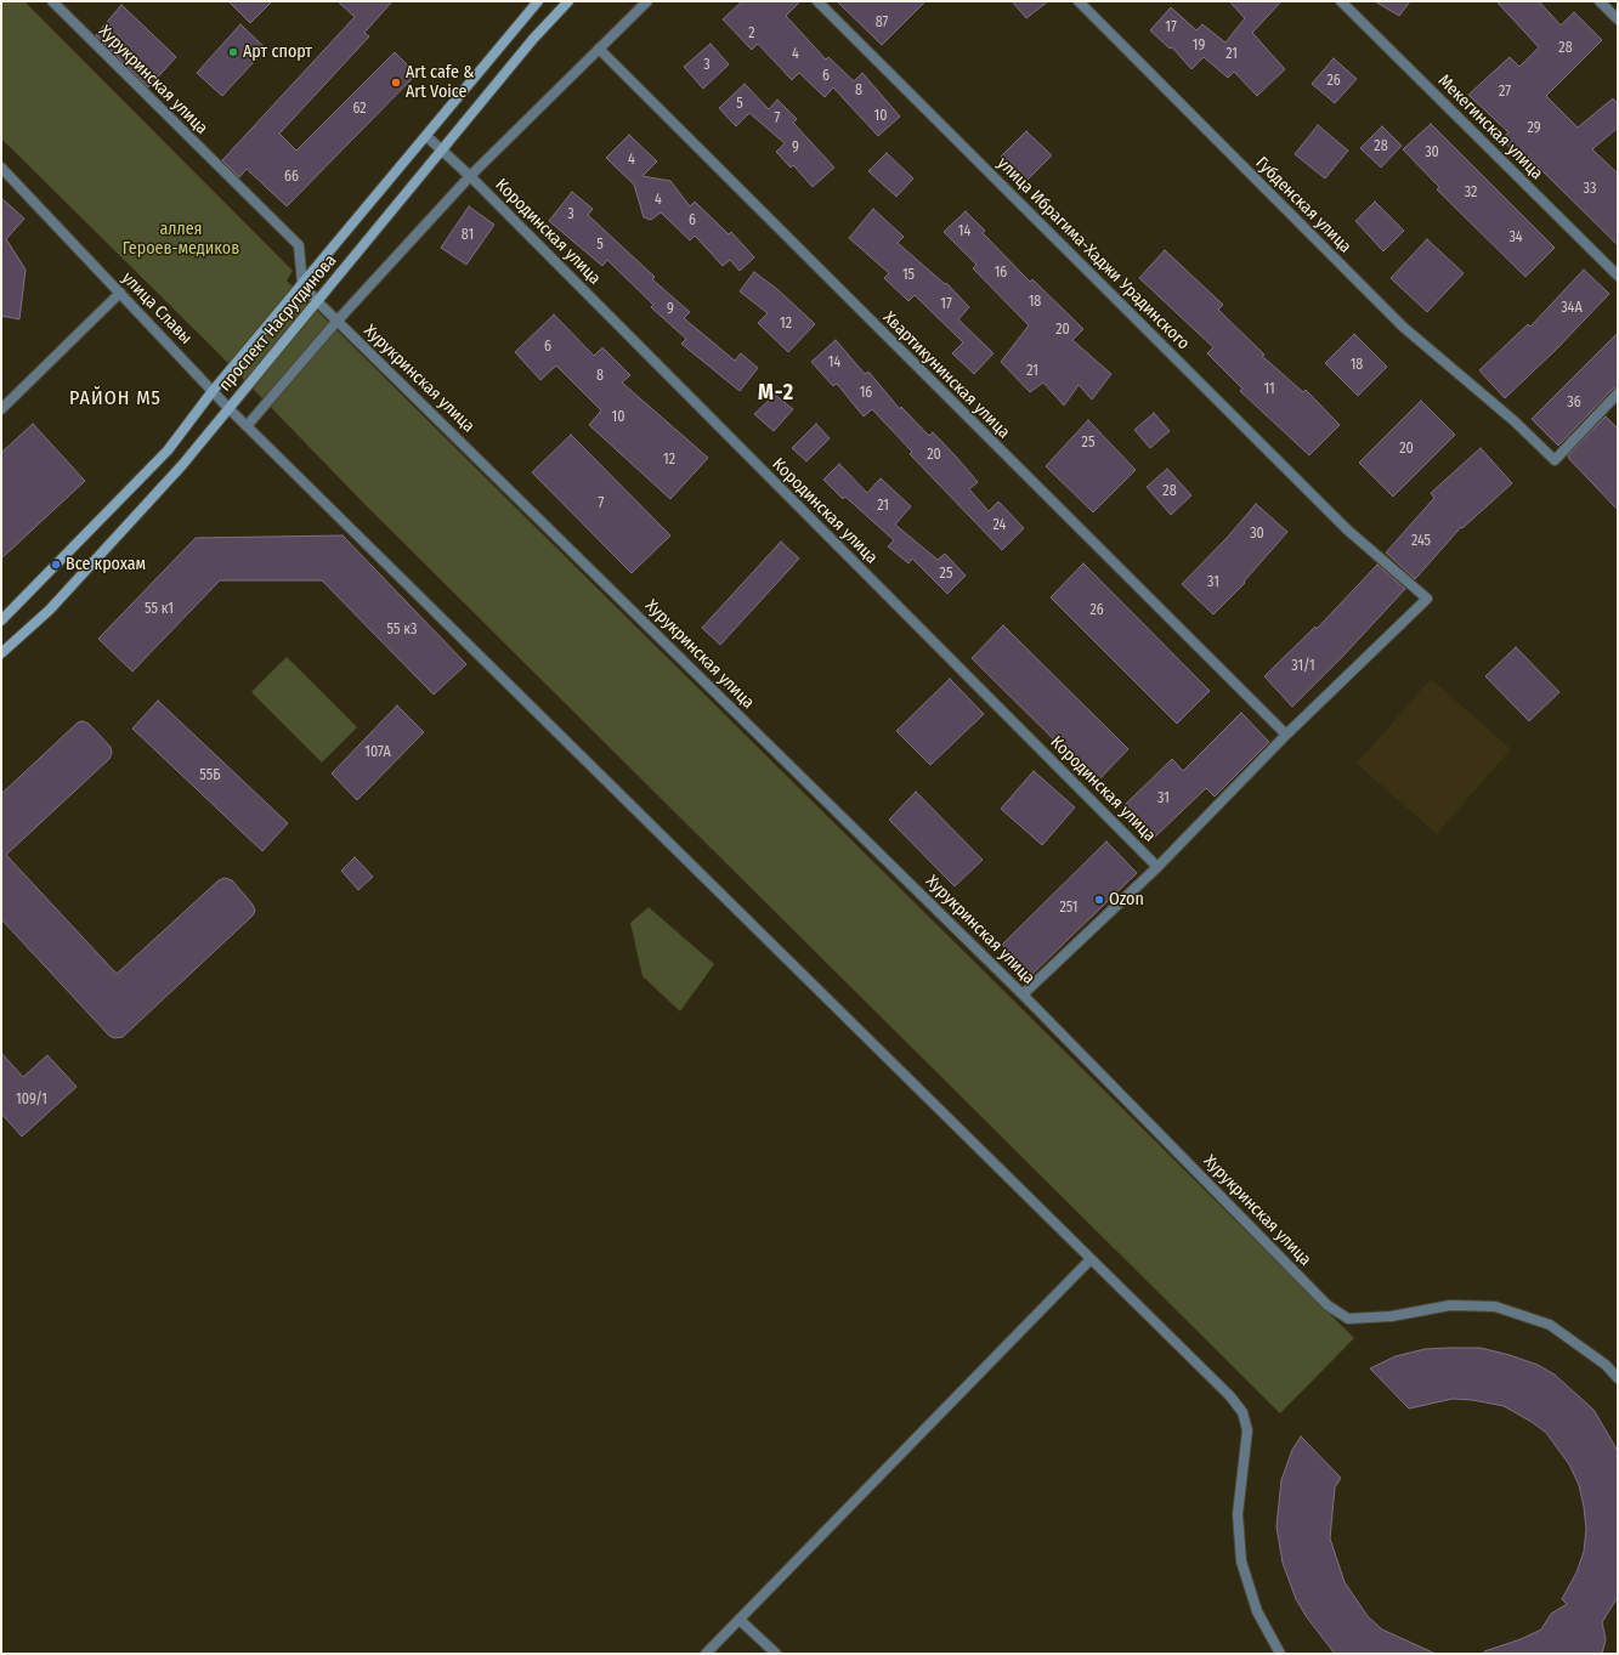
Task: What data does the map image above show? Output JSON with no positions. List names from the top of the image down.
{
  "streets": {
    "main road": ["проспект Насрутдинова"],
    "street": [
      "Хурукринская улица",
      "Мекегинская улица",
      "Губденская улица",
      "Кородинская улица",
      "улица Ибрагима-Хаджи Урадинского",
      "улица Славы",
      "Хвартикунинская улица"
    ]
  },
  "crossings": [
    ["Хурукринская улица", "проспект Насрутдинова"],
    ["Кородинская улица", "проспект Насрутдинова"],
    ["улица Ибрагима-Хаджи Урадинского", "Хвартикунинская улица"],
    ["улица Славы", "проспект Насрутдинова"]
  ],
  "districts": ["М-2", "РАЙОН М5"],
  "parks": ["аллея Героев-медиков"],
  "places": [
    "Арт спорт",
    "Art cafe & Art Voice",
    "Все крохам",
    "Ozon"
  ],
  "house_numbers": [
    "87",
    "17",
    "2",
    "19",
    "28",
    "4",
    "21",
    "3",
    "6",
    "26",
    "8",
    "27",
    "5",
    "62",
    "10",
    "7",
    "29",
    "28",
    "9",
    "30",
    "4",
    "66",
    "33",
    "32",
    "4",
    "3",
    "6",
    "14",
    "81",
    "34",
    "5",
    "16",
    "15",
    "18",
    "17",
    "34А",
    "9",
    "12",
    "20",
    "6",
    "14",
    "18",
    "21",
    "8",
    "11",
    "16",
    "36",
    "10",
    "25",
    "20",
    "20",
    "12",
    "28",
    "7",
    "21",
    "24",
    "30",
    "245",
    "25",
    "31",
    "55 к1",
    "26",
    "55 к3",
    "31/1",
    "107А",
    "55Б",
    "31",
    "251",
    "109/1"
  ]
}
